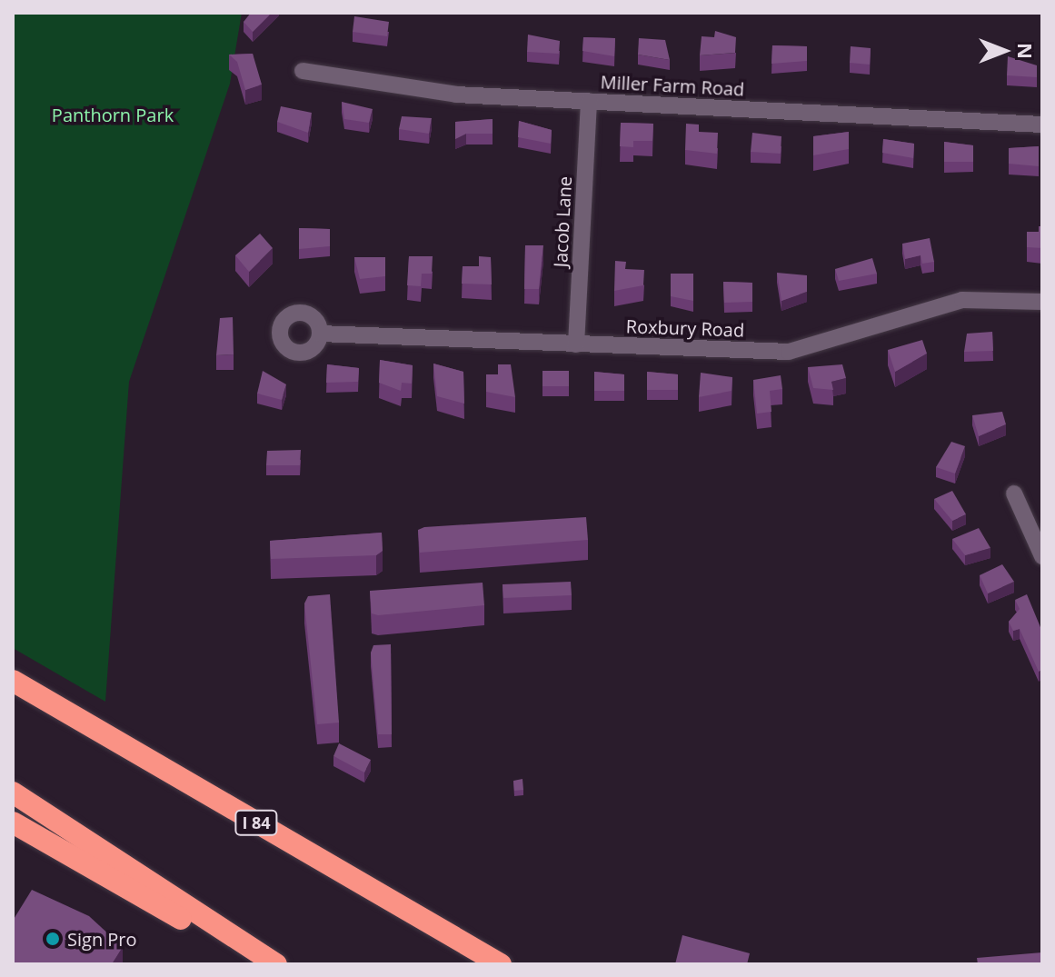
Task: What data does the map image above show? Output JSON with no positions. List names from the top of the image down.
{
  "streets": {
    "highway": ["I 84"],
    "street": ["Miller Farm Road", "Jacob Lane", "Roxbury Road"]
  },
  "crossings": [
    ["Miller Farm Road", "Jacob Lane"],
    ["Jacob Lane", "Roxbury Road"]
  ],
  "parks": ["Panthorn Park"],
  "places": ["Sign Pro"],
  "north": "right"
}
